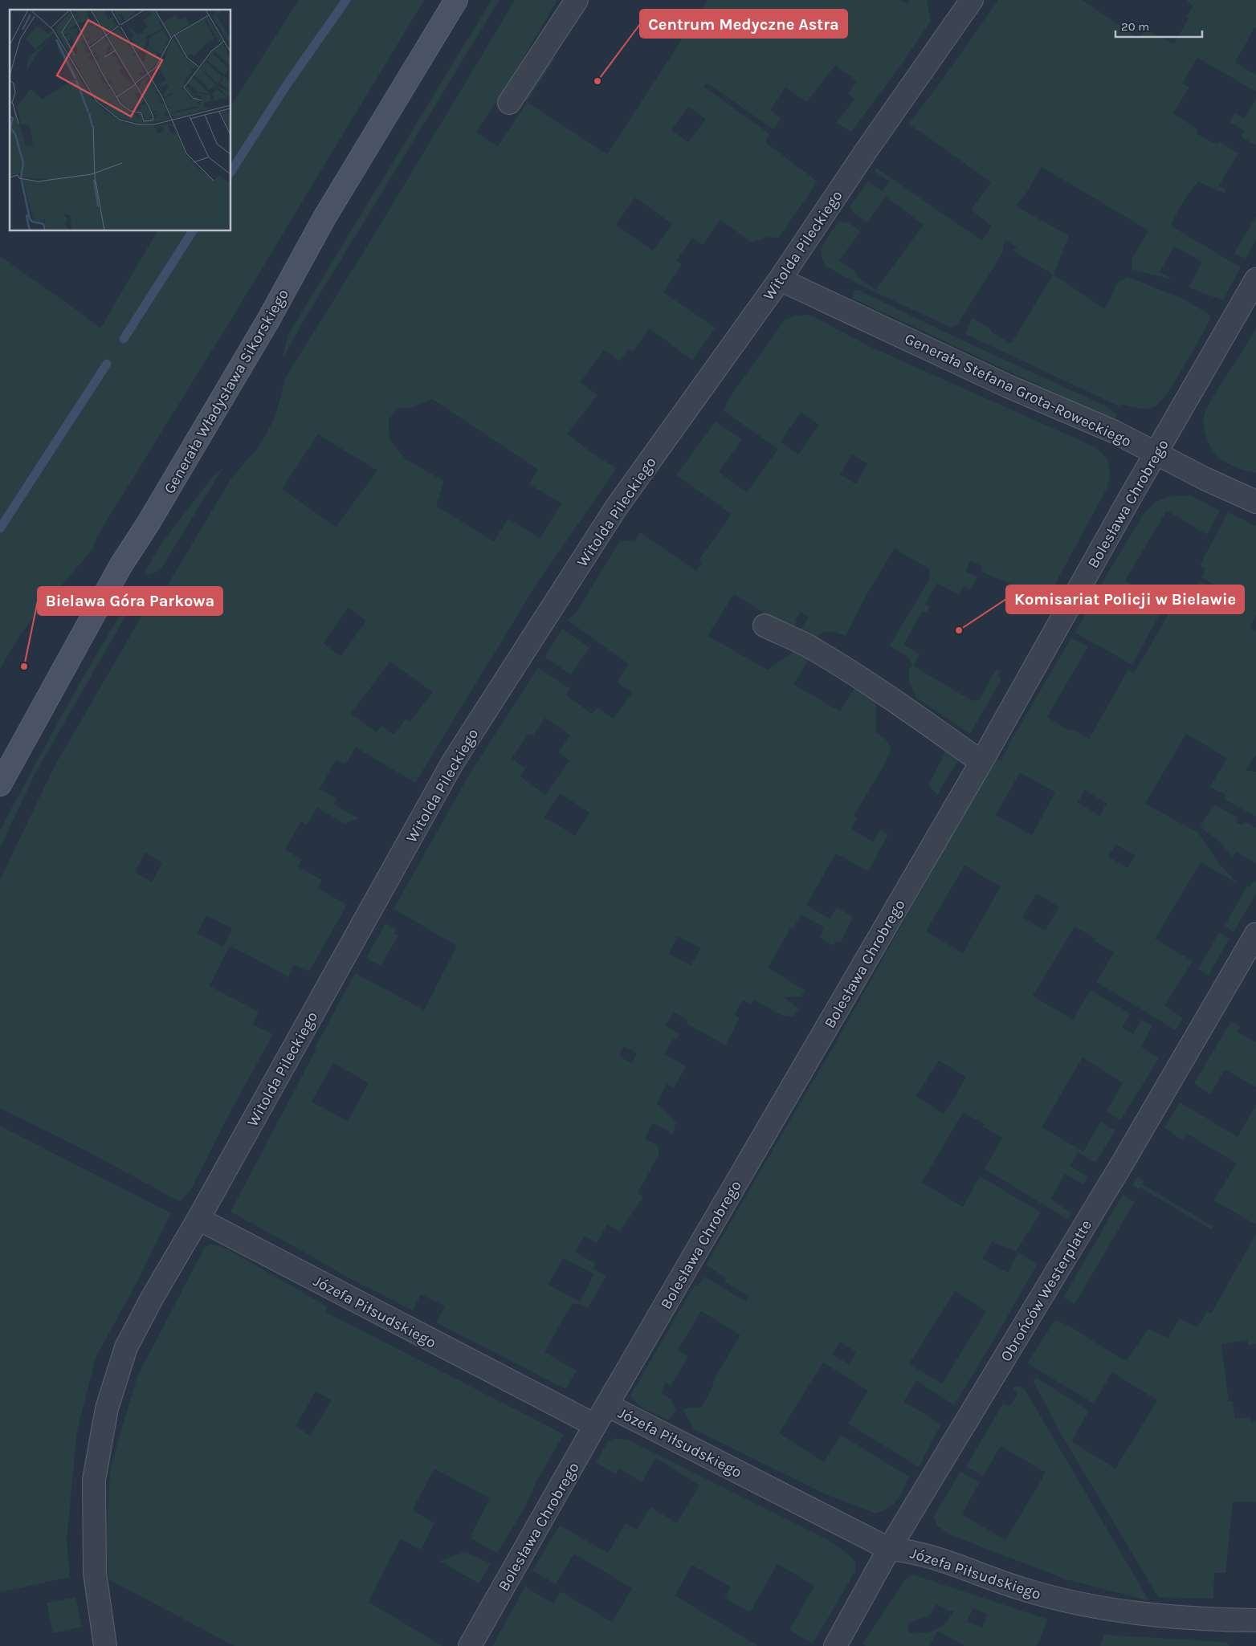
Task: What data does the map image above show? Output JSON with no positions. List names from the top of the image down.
{
  "streets": {
    "main road": ["Generała Władysława Sikorskiego"],
    "street": [
      "Witolda Pileckiego",
      "Generała Stefana Grota-Roweckiego",
      "Bolesława Chrobrego",
      "Obrońców Westerplatte",
      "Józefa Piłsudskiego"
    ]
  },
  "crossings": [
    ["Witolda Pileckiego", "Generała Stefana Grota-Roweckiego"],
    ["Witolda Pileckiego", "Józefa Piłsudskiego"],
    ["Generała Stefana Grota-Roweckiego", "Bolesława Chrobrego"],
    ["Bolesława Chrobrego", "Józefa Piłsudskiego"],
    ["Obrońców Westerplatte", "Józefa Piłsudskiego"]
  ],
  "places": ["Centrum Medyczne Astra", "Komisariat Policji w Bielawie", "Bielawa Góra Parkowa"],
  "scale_bar": "20 m"
}
